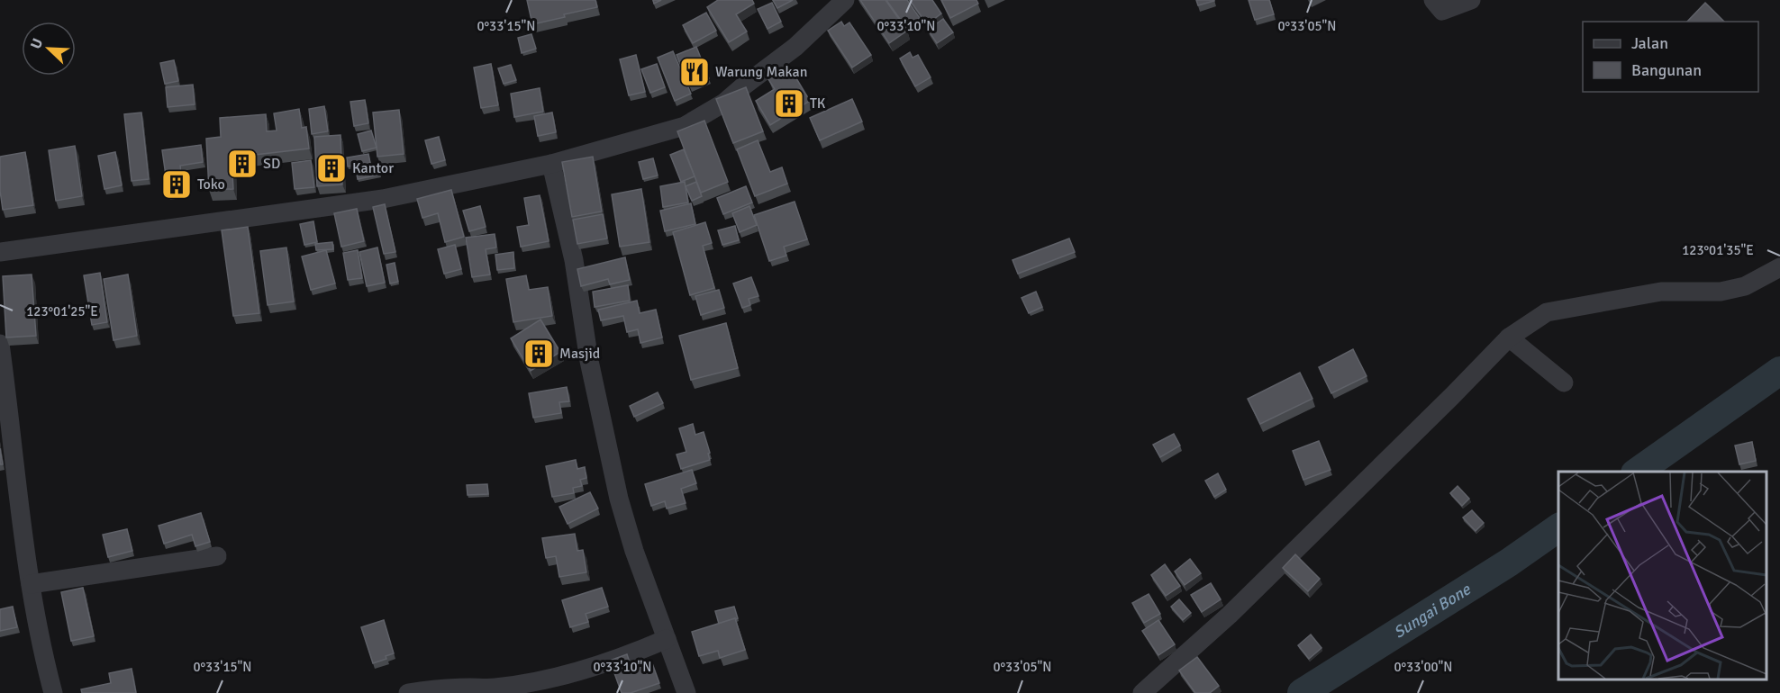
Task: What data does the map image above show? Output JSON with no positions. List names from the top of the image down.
{
  "water": ["Sungai Bone"],
  "places": {
    "restaurant": ["Warung Makan"],
    "building": [
      "TK",
      "SD",
      "Kantor",
      "Toko",
      "Masjid"
    ]
  },
  "legend": ["Jalan", "Bangunan"],
  "north": "top left",
  "coordinates": [
    "0°33'15\"N",
    "0°33'10\"N",
    "0°33'05\"N",
    "123°01'35\"E",
    "123°01'25\"E",
    "0°33'00\"N"
  ]
}
